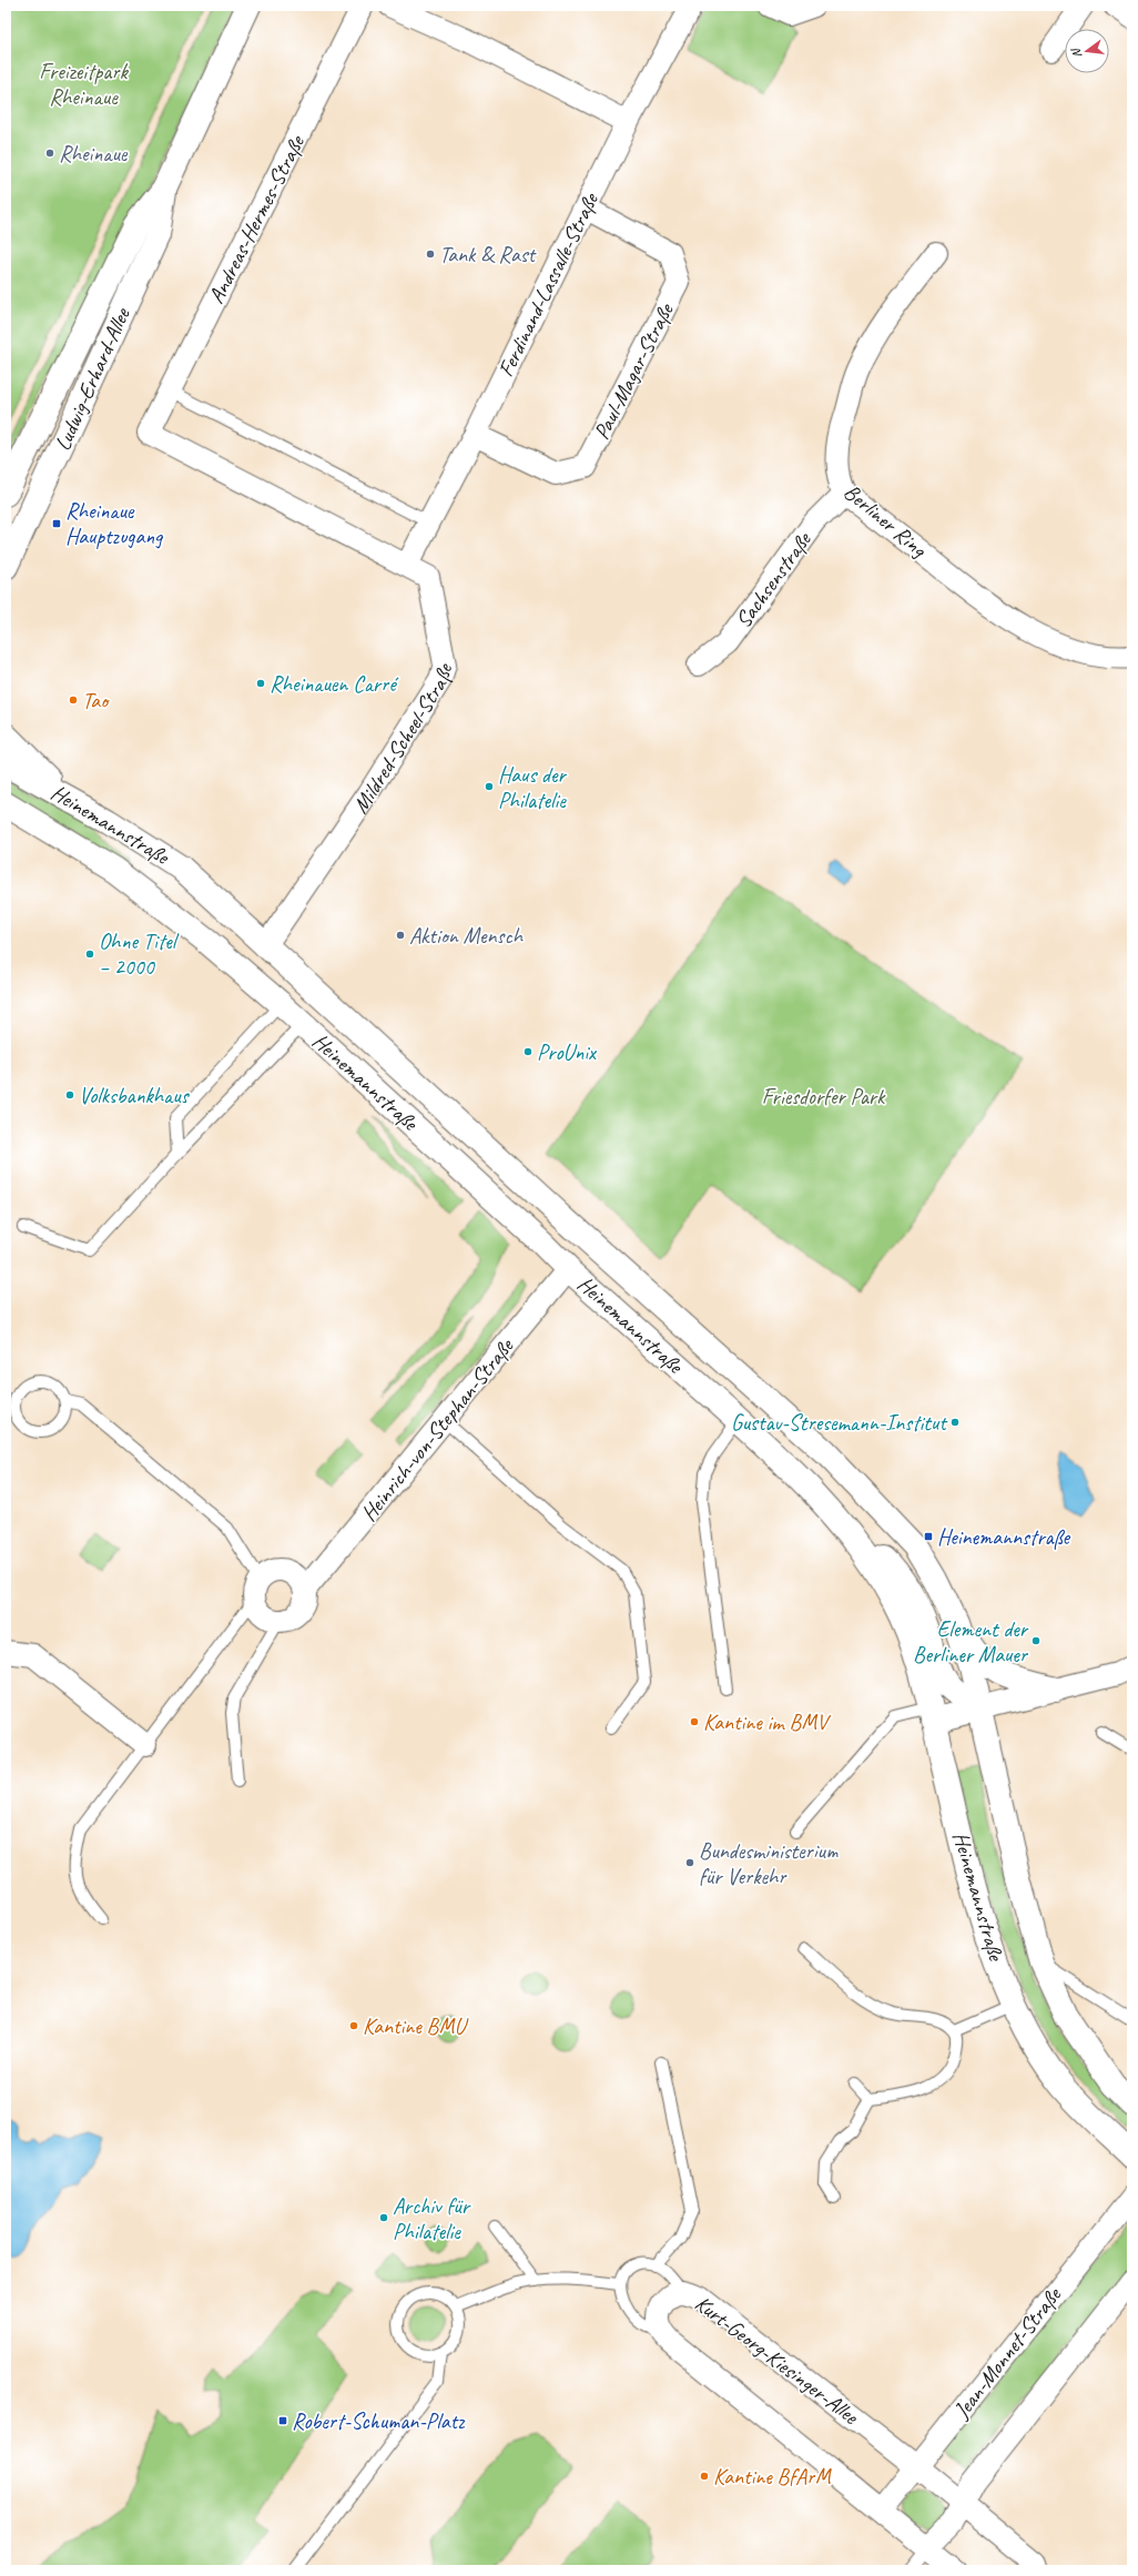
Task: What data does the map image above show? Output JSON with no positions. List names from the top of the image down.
{
  "streets": {
    "main road": ["Ludwig-Erhard-Allee", "Heinemannstraße"],
    "street": [
      "Andreas-Hermes-Straße",
      "Ferdinand-Lassalle-Straße",
      "Paul-Magar-Straße",
      "Berliner Ring",
      "Sachsenstraße",
      "Mildred-Scheel-Straße",
      "Heinrich-von-Stephan-Straße",
      "Jean-Monnet-Straße",
      "Kurt-Georg-Kiesinger-Allee"
    ]
  },
  "crossings": [
    ["Andreas-Hermes-Straße", "Mildred-Scheel-Straße"],
    ["Ferdinand-Lassalle-Straße", "Paul-Magar-Straße"],
    ["Ferdinand-Lassalle-Straße", "Mildred-Scheel-Straße"],
    ["Berliner Ring", "Sachsenstraße"],
    ["Mildred-Scheel-Straße", "Heinemannstraße"],
    ["Heinemannstraße", "Heinrich-von-Stephan-Straße"],
    ["Jean-Monnet-Straße", "Kurt-Georg-Kiesinger-Allee"]
  ],
  "parks": ["Freizeitpark Rheinaue", "Friesdorfer Park"],
  "places": {
    "other": [
      "Rheinaue",
      "Tank & Rast",
      "Rheinauen Carré",
      "Tao",
      "Haus der Philatelie",
      "Aktion Mensch",
      "Ohne Titel – 2000",
      "ProUnix",
      "Volksbankhaus",
      "Gustav-Stresemann-Institut",
      "Element der Berliner Mauer",
      "Kantine im BMV",
      "Bundesministerium für Verkehr",
      "Kantine BMU",
      "Archiv für Philatelie",
      "Kantine BfArM"
    ],
    "transit": ["Rheinaue Hauptzugang", "Heinemannstraße", "Robert-Schuman-Platz"]
  },
  "north": "left"
}
